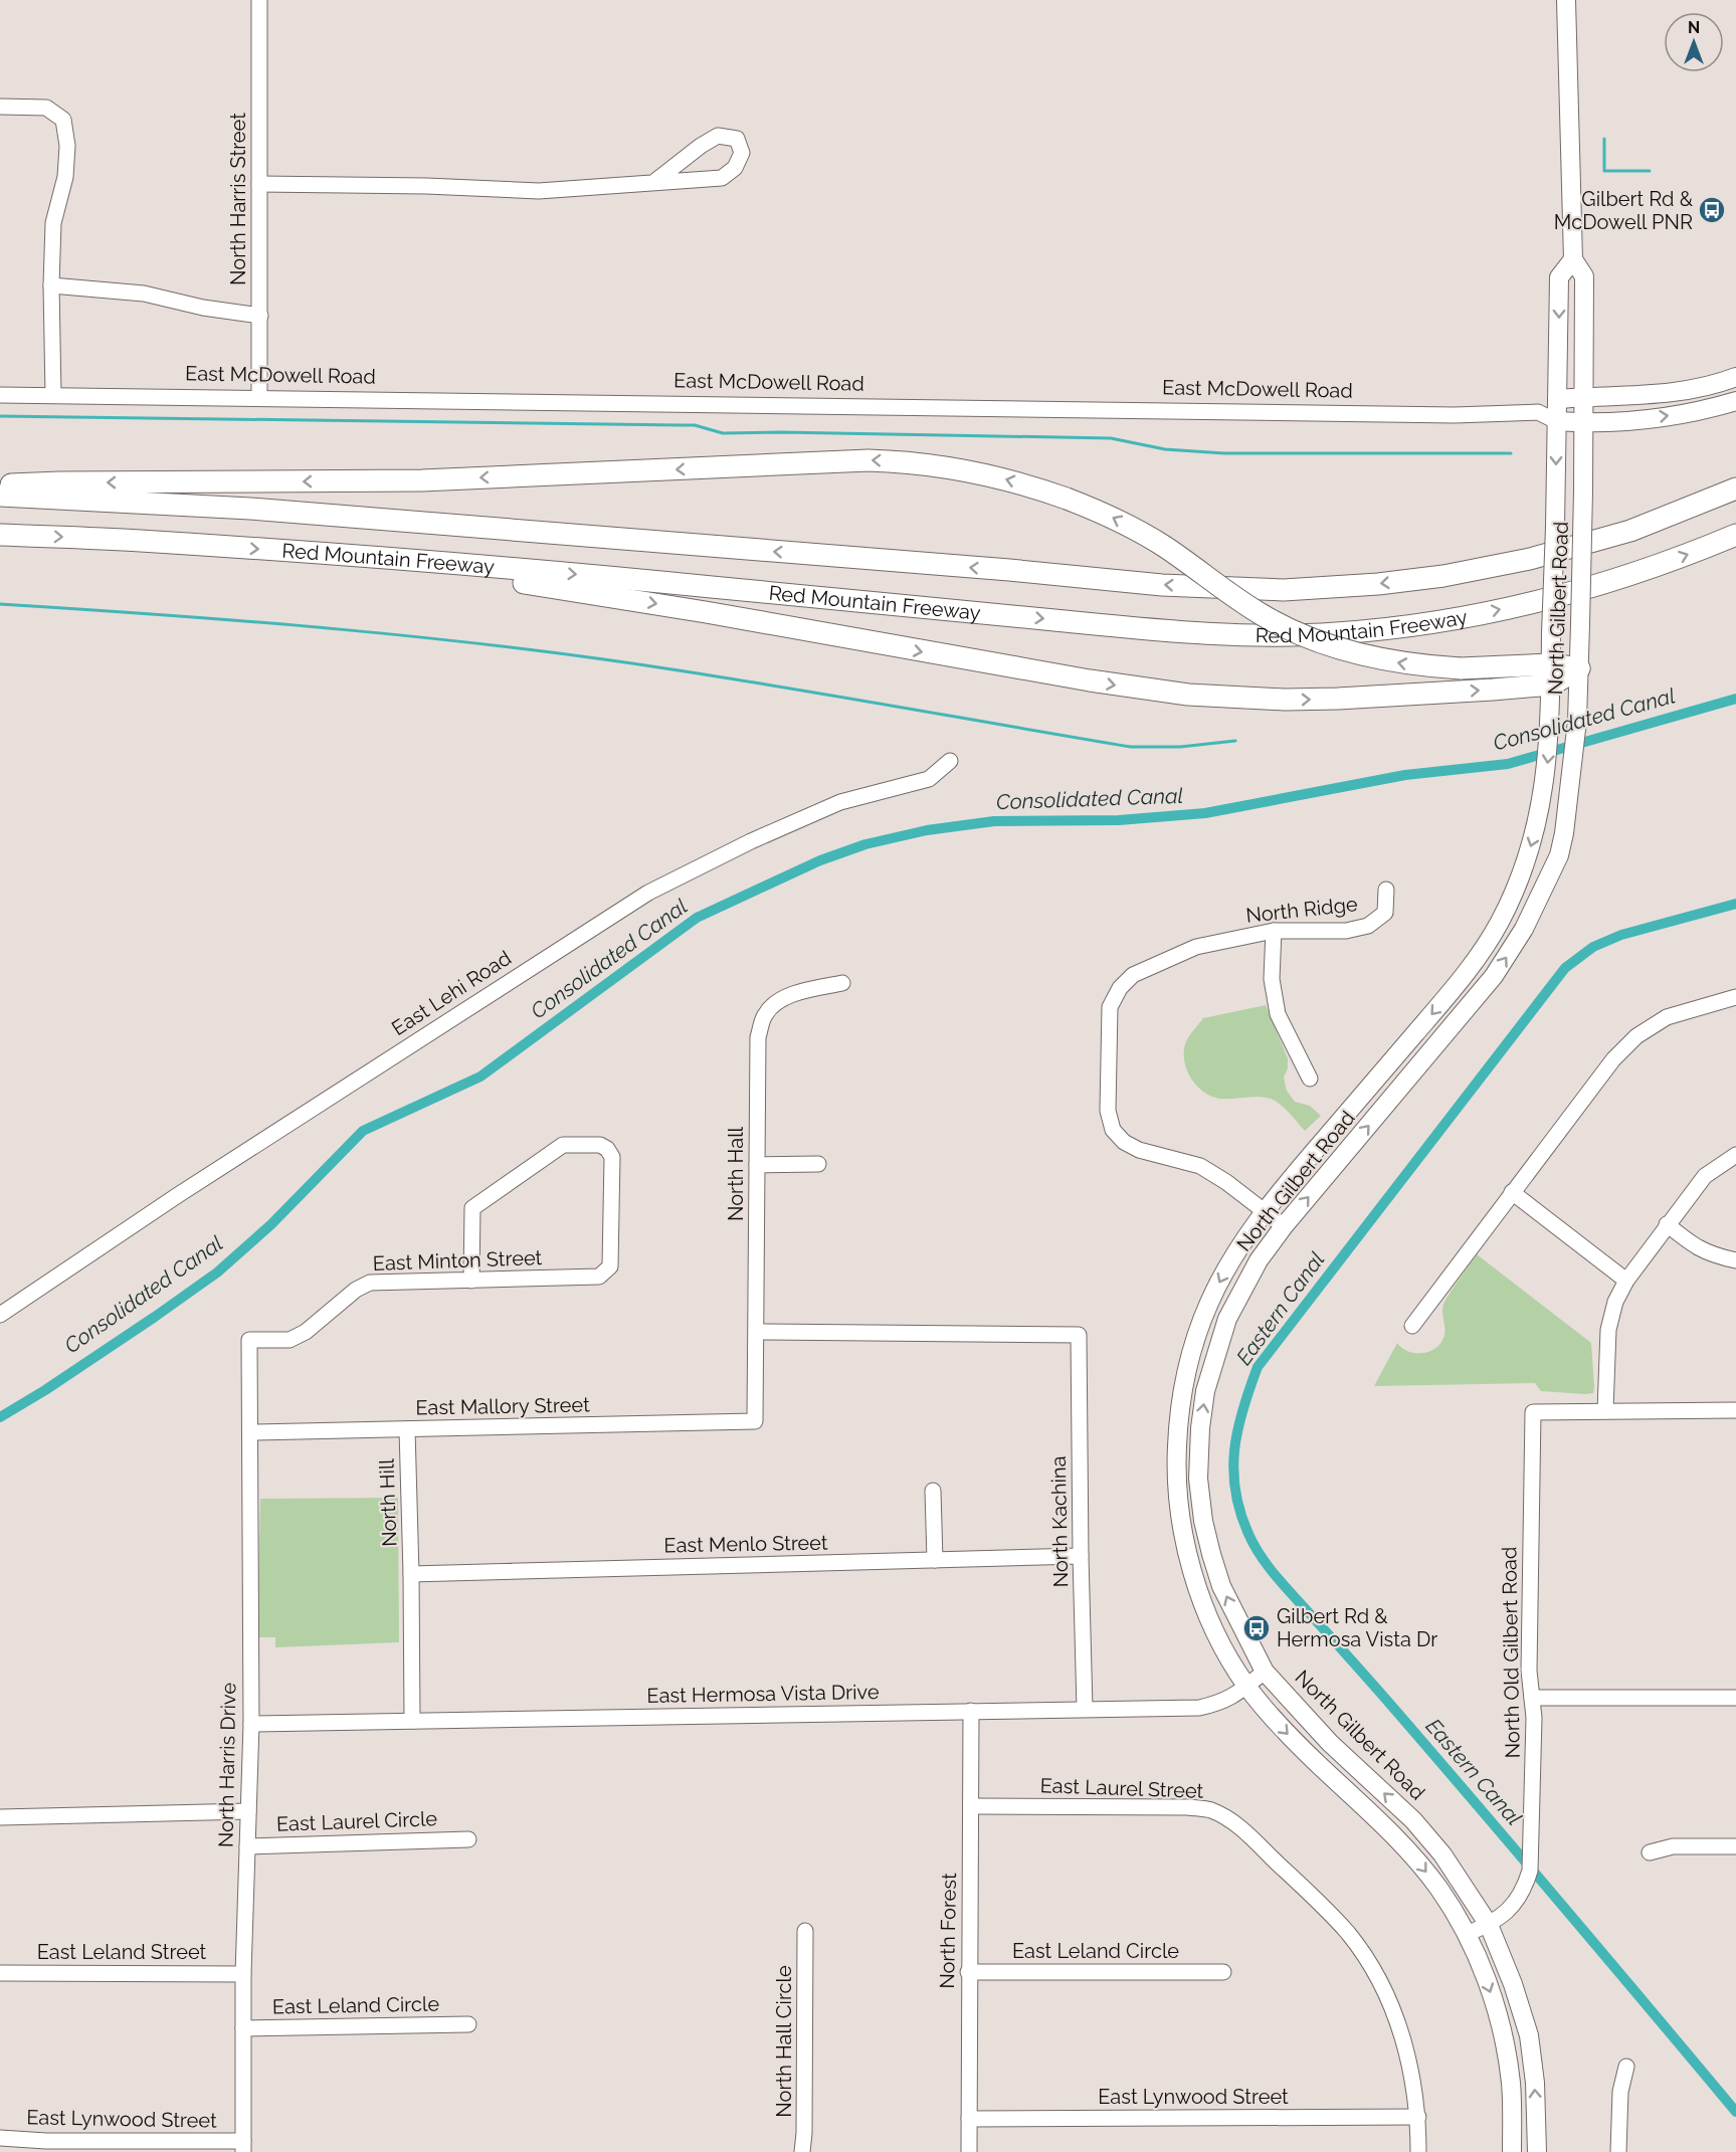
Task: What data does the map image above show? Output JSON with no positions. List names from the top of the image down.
{
  "streets": {
    "highway": ["Red Mountain Freeway"],
    "main road": ["East McDowell Road", "North Gilbert Road"],
    "street": [
      "North Harris Street",
      "North Ridge",
      "East Lehi Road",
      "North Hall",
      "East Minton Street",
      "East Mallory Street",
      "North Hill",
      "North Kachina",
      "East Menlo Street",
      "North Old Gilbert Road",
      "East Hermosa Vista Drive",
      "North Harris Drive",
      "East Laurel Street",
      "East Laurel Circle",
      "North Forest",
      "East Leland Circle",
      "East Leland Street",
      "North Hall Circle",
      "East Lynwood Street"
    ]
  },
  "crossings": [
    ["North Harris Street", "East McDowell Road"],
    ["East McDowell Road", "North Gilbert Road"],
    ["North Gilbert Road", "North Ridge"],
    ["North Gilbert Road", "North Old Gilbert Road"],
    ["North Gilbert Road", "East Hermosa Vista Drive"],
    ["North Hall", "East Mallory Street"],
    ["North Hall", "North Kachina"],
    ["East Minton Street", "North Harris Drive"],
    ["East Mallory Street", "North Hill"],
    ["East Mallory Street", "North Harris Drive"],
    ["North Hill", "East Menlo Street"],
    ["North Hill", "East Hermosa Vista Drive"],
    ["North Kachina", "East Menlo Street"],
    ["North Kachina", "East Hermosa Vista Drive"],
    ["East Hermosa Vista Drive", "North Harris Drive"],
    ["East Hermosa Vista Drive", "North Forest"],
    ["North Harris Drive", "East Laurel Circle"],
    ["North Harris Drive", "East Leland Circle"],
    ["North Harris Drive", "East Leland Street"],
    ["North Harris Drive", "East Lynwood Street"],
    ["East Laurel Street", "North Forest"],
    ["East Laurel Street", "East Lynwood Street"],
    ["North Forest", "East Leland Circle"],
    ["North Forest", "East Lynwood Street"]
  ],
  "water": ["Consolidated Canal", "Eastern Canal"],
  "places": {
    "bus stop": ["Gilbert Rd & McDowell PNR", "Gilbert Rd & Hermosa Vista Dr"]
  },
  "north": "top"
}
